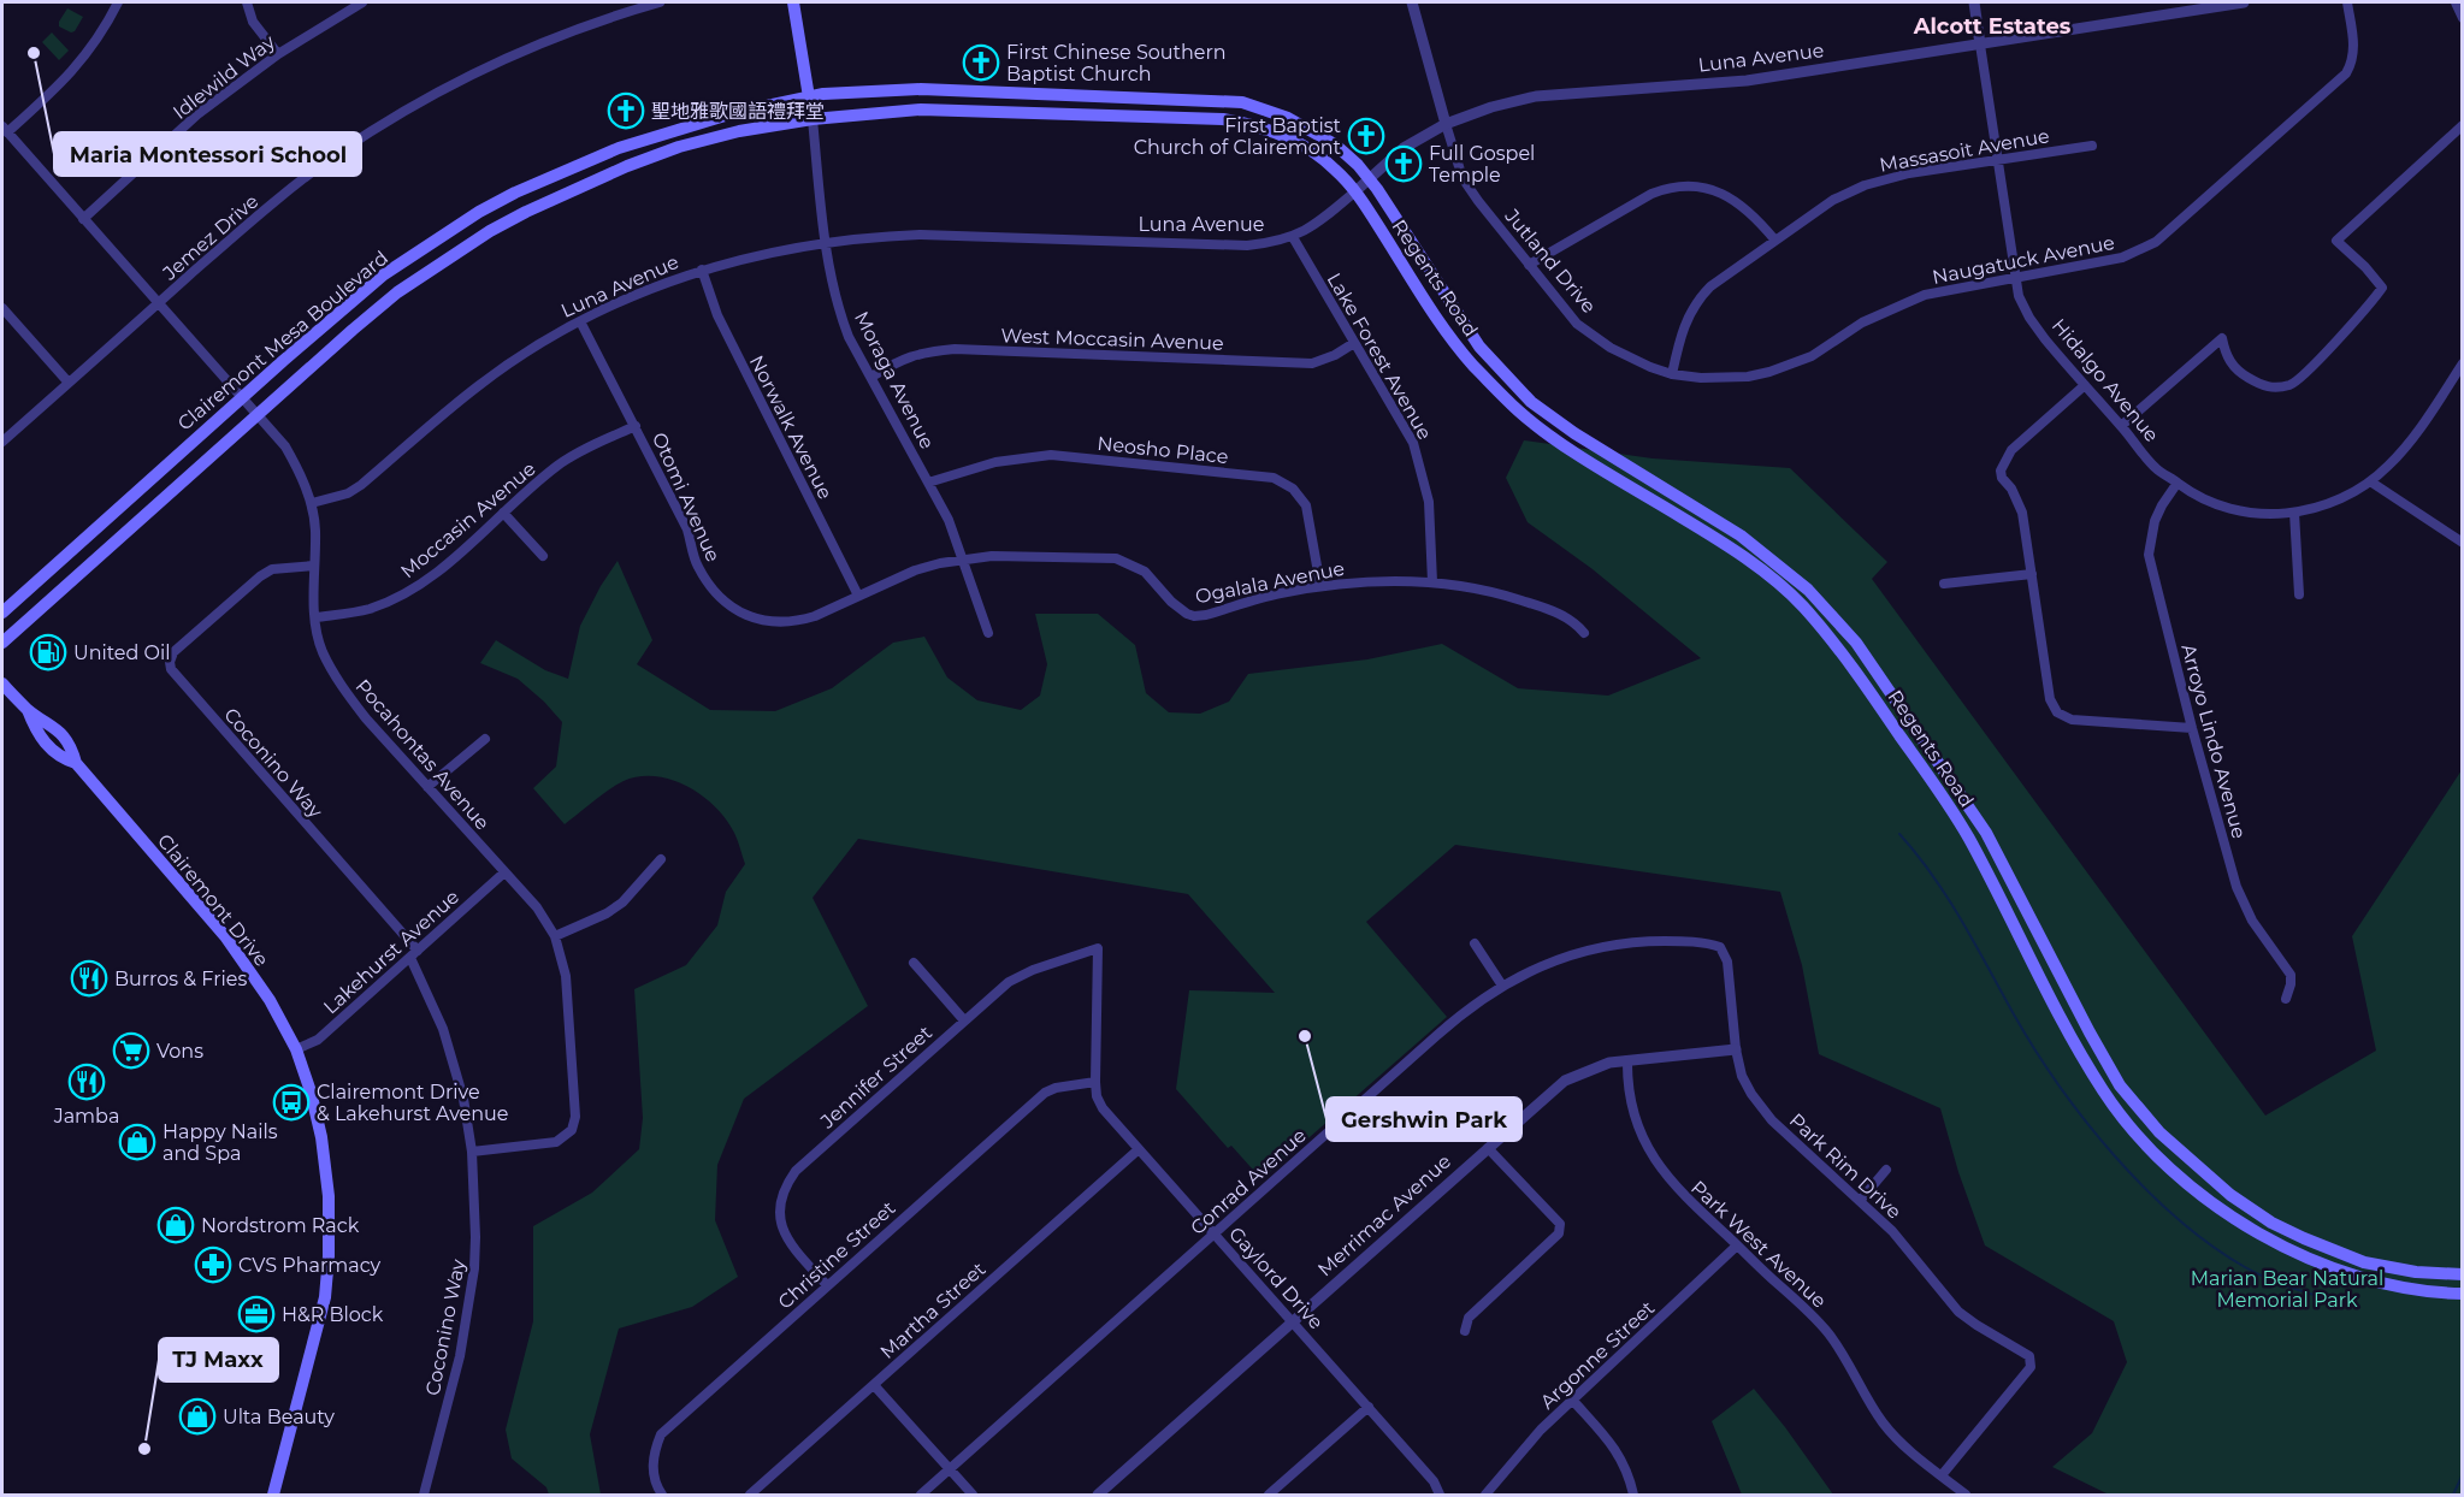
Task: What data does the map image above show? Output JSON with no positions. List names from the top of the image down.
{
  "streets": {
    "main road": [
      "Regents Road",
      "Clairemont Mesa Boulevard",
      "Moraga Avenue",
      "Clairemont Drive"
    ],
    "street": [
      "Luna Avenue",
      "Idlewild Way",
      "Massasoit Avenue",
      "Jemez Drive",
      "Naugatuck Avenue",
      "Jutland Drive",
      "West Moccasin Avenue",
      "Lake Forest Avenue",
      "Hidalgo Avenue",
      "Norwalk Avenue",
      "Neosho Place",
      "Otomi Avenue",
      "Moccasin Avenue",
      "Ogalala Avenue",
      "Arroyo Lindo Avenue",
      "Pocahontas Avenue",
      "Coconino Way",
      "Lakehurst Avenue",
      "Jennifer Street",
      "Park Rim Drive",
      "Conrad Avenue",
      "Merrimac Avenue",
      "Park West Avenue",
      "Christine Street",
      "Gaylord Drive",
      "Martha Street",
      "Argonne Street"
    ]
  },
  "crossings": [
    ["Luna Avenue", "Jutland Drive"],
    ["Luna Avenue", "Regents Road"],
    ["Luna Avenue", "Clairemont Mesa Boulevard"],
    ["Luna Avenue", "Lake Forest Avenue"],
    ["Luna Avenue", "Moraga Avenue"],
    ["Luna Avenue", "Hidalgo Avenue"],
    ["Luna Avenue", "Norwalk Avenue"],
    ["Luna Avenue", "Otomi Avenue"],
    ["Luna Avenue", "Pocahontas Avenue"],
    ["Idlewild Way", "Pocahontas Avenue"],
    ["Massasoit Avenue", "Naugatuck Avenue"],
    ["Massasoit Avenue", "Jutland Drive"],
    ["Massasoit Avenue", "Hidalgo Avenue"],
    ["Jemez Drive", "Pocahontas Avenue"],
    ["Naugatuck Avenue", "Jutland Drive"],
    ["Naugatuck Avenue", "Hidalgo Avenue"],
    ["Regents Road", "Clairemont Mesa Boulevard"],
    ["West Moccasin Avenue", "Lake Forest Avenue"],
    ["West Moccasin Avenue", "Moraga Avenue"],
    ["Clairemont Mesa Boulevard", "Moraga Avenue"],
    ["Clairemont Mesa Boulevard", "Pocahontas Avenue"],
    ["Lake Forest Avenue", "Ogalala Avenue"],
    ["Moraga Avenue", "Neosho Place"],
    ["Moraga Avenue", "Ogalala Avenue"],
    ["Hidalgo Avenue", "Arroyo Lindo Avenue"],
    ["Norwalk Avenue", "Ogalala Avenue"],
    ["Neosho Place", "Ogalala Avenue"],
    ["Otomi Avenue", "Moccasin Avenue"],
    ["Otomi Avenue", "Ogalala Avenue"],
    ["Moccasin Avenue", "Pocahontas Avenue"],
    ["Pocahontas Avenue", "Coconino Way"],
    ["Pocahontas Avenue", "Lakehurst Avenue"],
    ["Coconino Way", "Lakehurst Avenue"],
    ["Clairemont Drive", "Lakehurst Avenue"],
    ["Jennifer Street", "Christine Street"],
    ["Jennifer Street", "Gaylord Drive"],
    ["Park Rim Drive", "Conrad Avenue"],
    ["Park Rim Drive", "Merrimac Avenue"],
    ["Park Rim Drive", "Park West Avenue"],
    ["Conrad Avenue", "Gaylord Drive"],
    ["Merrimac Avenue", "Park West Avenue"],
    ["Merrimac Avenue", "Gaylord Drive"],
    ["Park West Avenue", "Argonne Street"],
    ["Christine Street", "Gaylord Drive"],
    ["Gaylord Drive", "Martha Street"]
  ],
  "districts": ["Alcott Estates"],
  "parks": ["Marian Bear Natural Memorial Park"],
  "places": {
    "other": ["Maria Montessori School", "Gershwin Park", "TJ Maxx"],
    "church": [
      "First Chinese Southern Baptist Church",
      "聖地雅歌國語禮拜堂",
      "First Baptist Church of Clairemont",
      "Full Gospel Temple"
    ],
    "fuel station": ["United Oil"],
    "restaurant": ["Burros & Fries", "Jamba"],
    "supermarket": ["Vons"],
    "bus stop": ["Clairemont Drive & Lakehurst Avenue"],
    "shop": ["Happy Nails and Spa", "Nordstrom Rack", "Ulta Beauty"],
    "pharmacy": ["CVS Pharmacy"],
    "office": ["H&R Block"]
  }
}
